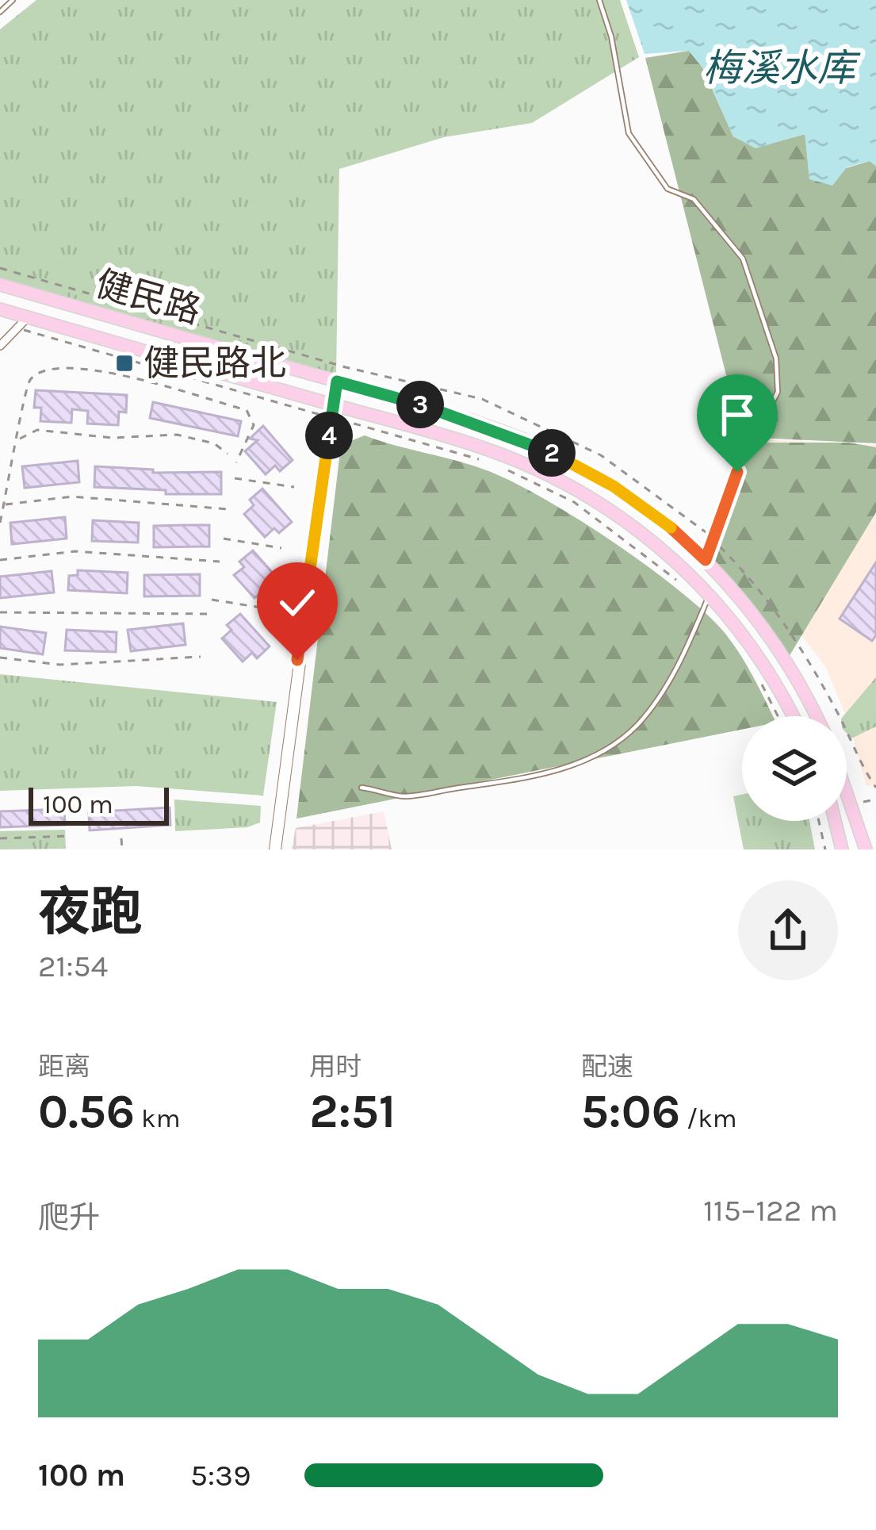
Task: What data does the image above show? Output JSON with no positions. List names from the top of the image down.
{
  "streets": {
    "main road": ["健民路"]
  },
  "water": ["梅溪水库"],
  "places": {
    "transit": ["健民路北"]
  },
  "scale_bar": "100 m",
  "page": {
    "pins": ["3", "4", "2"],
    "scale": "100 m",
    "heading": ["夜跑", "21:54"],
    "stats": [
      ["距离", "0.56 km"],
      ["用时", "2:51"],
      ["配速", "5:06 /km"]
    ],
    "chart": ["爬升", "115–122 m"],
    "list": [
      {
        "name": "100 m",
        "note": "5:39"
      }
    ]
  }
}
